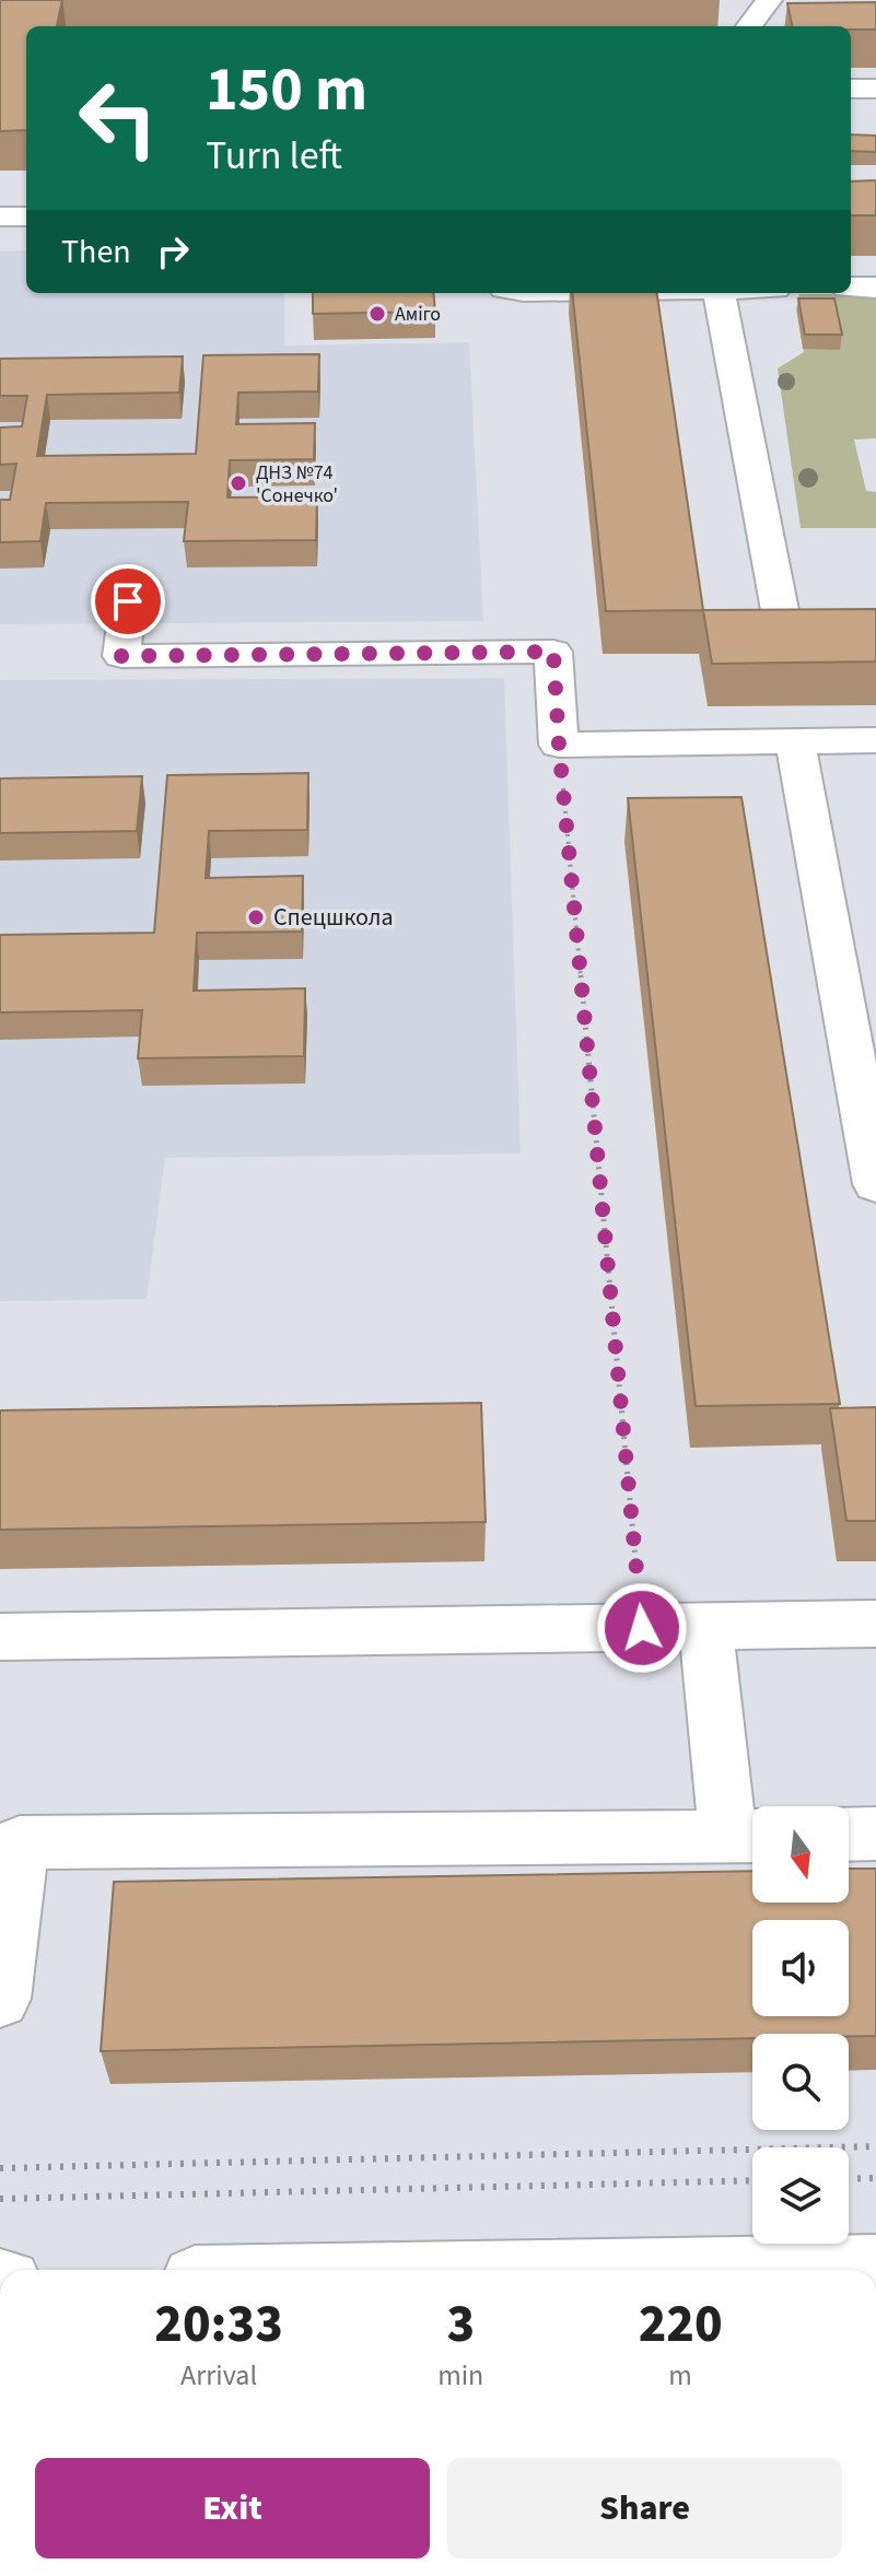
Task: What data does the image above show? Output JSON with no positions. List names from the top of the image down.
{
  "places": ["Аміго", "ДНЗ №74 'Сонечко'", "Спецшкола"],
  "north": "bottom",
  "page": {
    "turn": ["150 m", "Turn left"],
    "then": "Then",
    "eta": [
      "20:33",
      "Arrival",
      "3",
      "min",
      "220",
      "m"
    ],
    "buttons": ["Exit", "Share"]
  }
}
